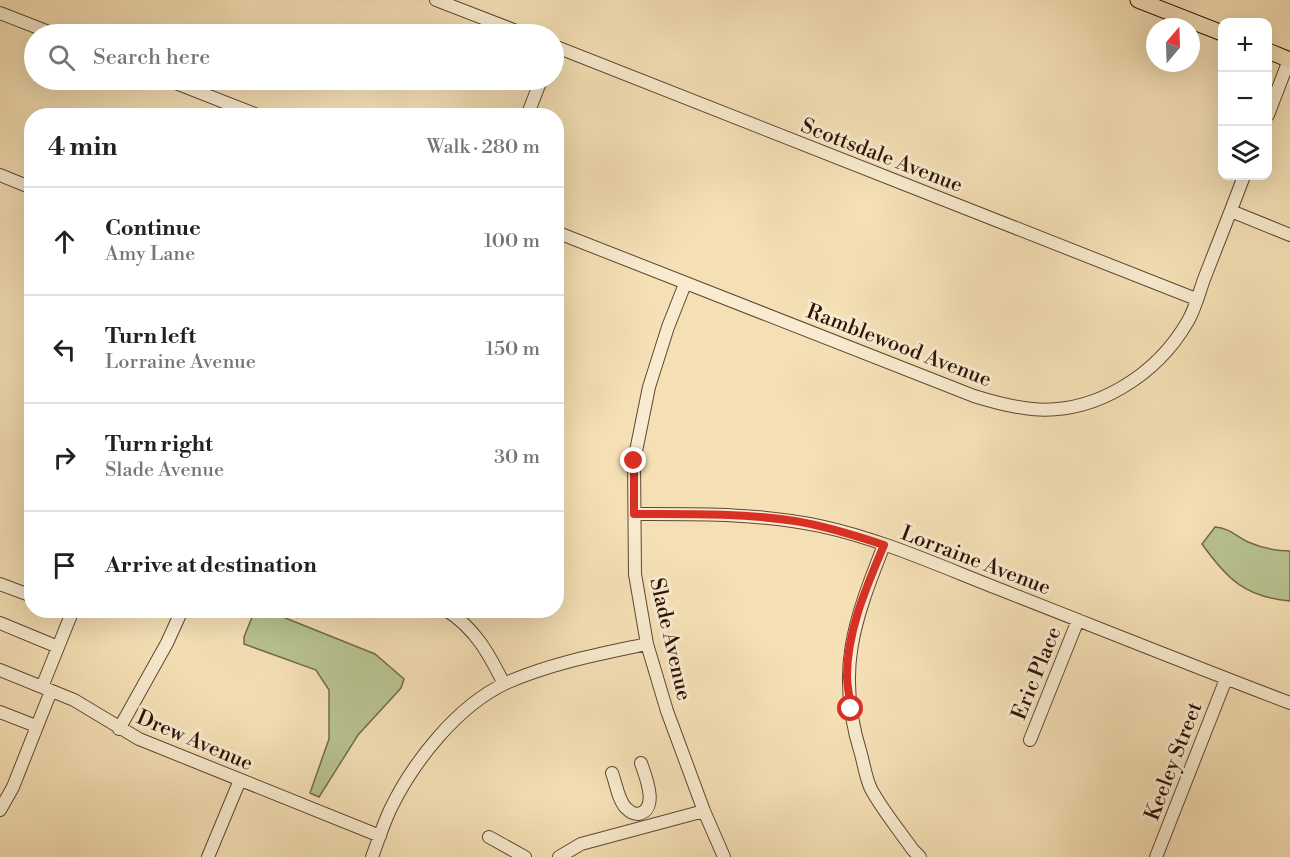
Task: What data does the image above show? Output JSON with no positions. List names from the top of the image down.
{
  "streets": {
    "street": [
      "Scottsdale Avenue",
      "Ramblewood Avenue",
      "Lorraine Avenue",
      "Slade Avenue",
      "Eric Place",
      "Drew Avenue",
      "Keeley Street"
    ]
  },
  "crossings": [
    ["Scottsdale Avenue", "Ramblewood Avenue"],
    ["Ramblewood Avenue", "Slade Avenue"],
    ["Lorraine Avenue", "Slade Avenue"],
    ["Lorraine Avenue", "Eric Place"],
    ["Lorraine Avenue", "Keeley Street"]
  ],
  "north": "top",
  "page": {
    "map_buttons": ["+", "−"],
    "search": "Search here",
    "heading": ["4 min", "Walk · 280 m"],
    "list": [
      ["Continue", "Amy Lane", "100 m"],
      ["Turn left", "Lorraine Avenue", "150 m"],
      ["Turn right", "Slade Avenue", "30 m"],
      "Arrive at destination"
    ]
  }
}
